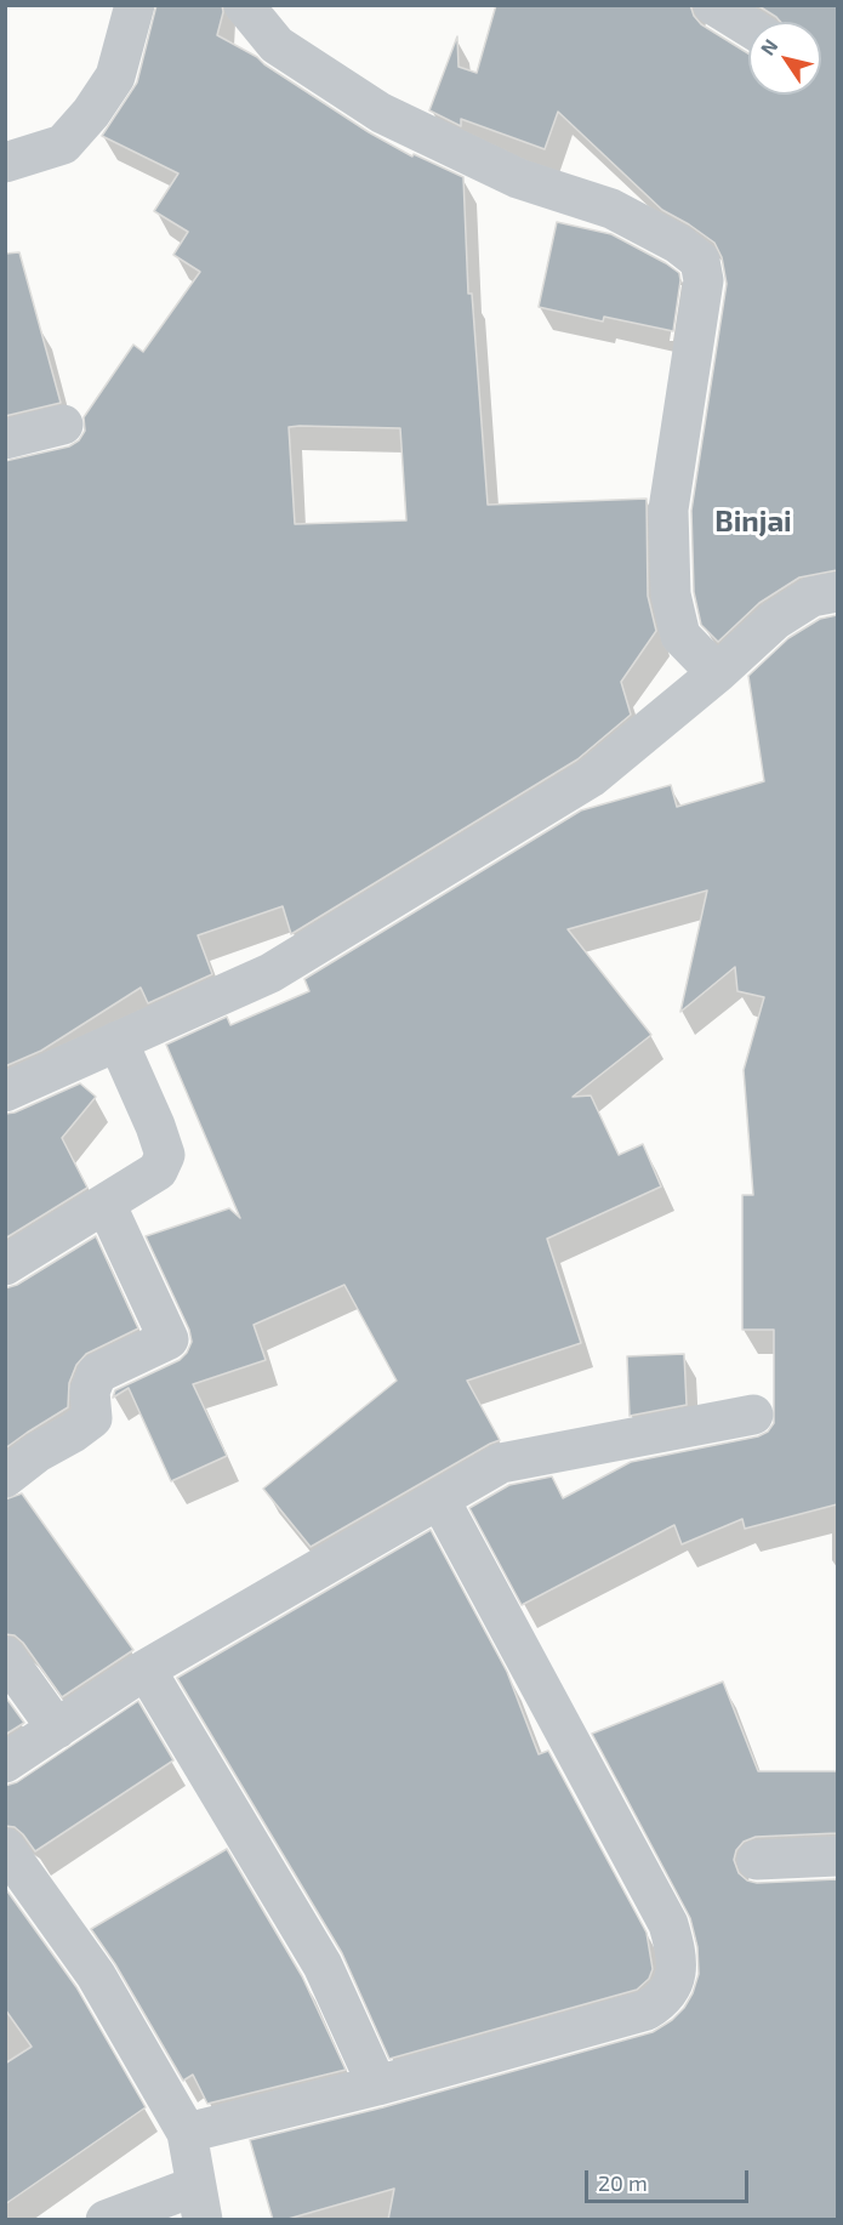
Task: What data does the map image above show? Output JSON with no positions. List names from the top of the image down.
{
  "districts": ["Binjai"],
  "scale_bar": "20 m",
  "north": "top left"
}
